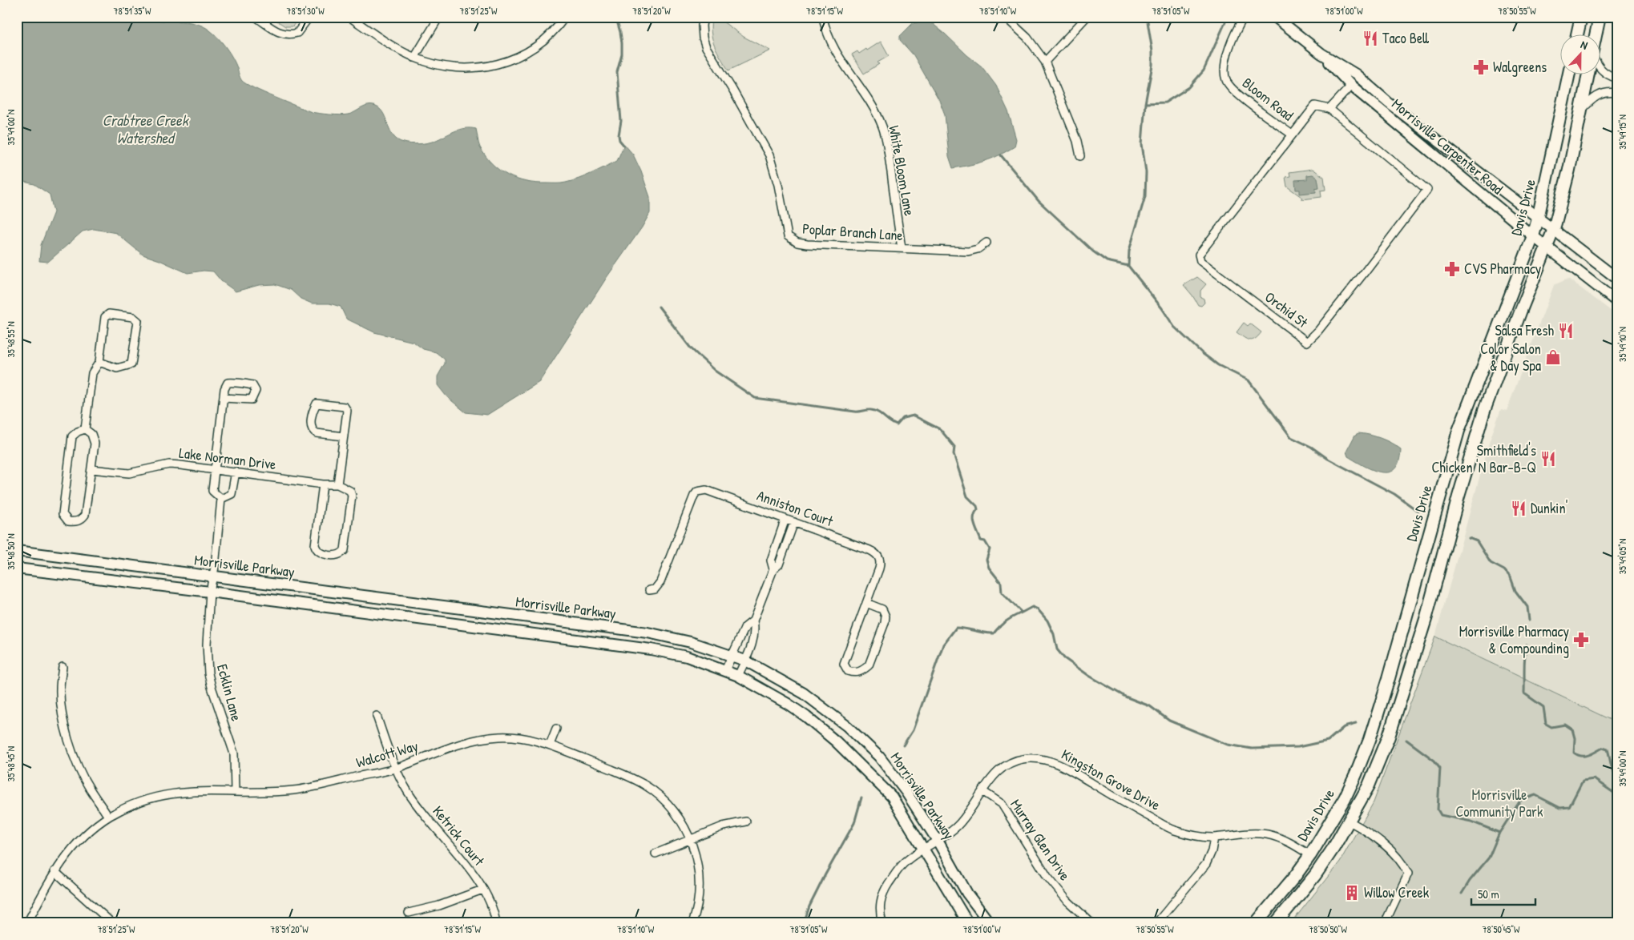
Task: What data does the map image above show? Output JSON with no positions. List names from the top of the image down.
{
  "streets": {
    "main road": ["Morrisville Carpenter Road", "Davis Drive", "Morrisville Parkway"],
    "street": [
      "Bloom Road",
      "White Bloom Lane",
      "Poplar Branch Lane",
      "Orchid St",
      "Lake Norman Drive",
      "Anniston Court",
      "Ecklin Lane",
      "Walcott Way",
      "Kingston Grove Drive",
      "Ketrick Court",
      "Murray Glen Drive"
    ]
  },
  "crossings": [
    ["Bloom Road", "Orchid St"],
    ["Morrisville Carpenter Road", "Davis Drive"],
    ["White Bloom Lane", "Poplar Branch Lane"],
    ["Davis Drive", "Kingston Grove Drive"],
    ["Morrisville Parkway", "Ecklin Lane"],
    ["Morrisville Parkway", "Kingston Grove Drive"],
    ["Ecklin Lane", "Walcott Way"],
    ["Walcott Way", "Ketrick Court"],
    ["Kingston Grove Drive", "Murray Glen Drive"]
  ],
  "water": ["Crabtree Creek Watershed"],
  "parks": ["Morrisville Community Park"],
  "places": {
    "restaurant": [
      "Taco Bell",
      "Salsa Fresh",
      "Smithfield's Chicken 'N Bar-B-Q",
      "Dunkin'"
    ],
    "pharmacy": ["Walgreens", "CVS Pharmacy", "Morrisville Pharmacy & Compounding"],
    "shop": ["Color Salon & Day Spa"],
    "building": ["Willow Creek"]
  },
  "scale_bar": "50 m",
  "north": "top",
  "coordinates": [
    "78°51'35\"W",
    "78°51'30\"W",
    "78°51'25\"W",
    "78°51'20\"W",
    "78°51'15\"W",
    "78°51'10\"W",
    "78°51'05\"W",
    "78°51'00\"W",
    "78°50'55\"W",
    "35°49'00\"N",
    "35°49'15\"N",
    "35°48'55\"N",
    "35°49'10\"N",
    "35°48'50\"N",
    "35°49'05\"N",
    "35°48'45\"N",
    "78°50'50\"W",
    "78°50'45\"W"
  ]
}
